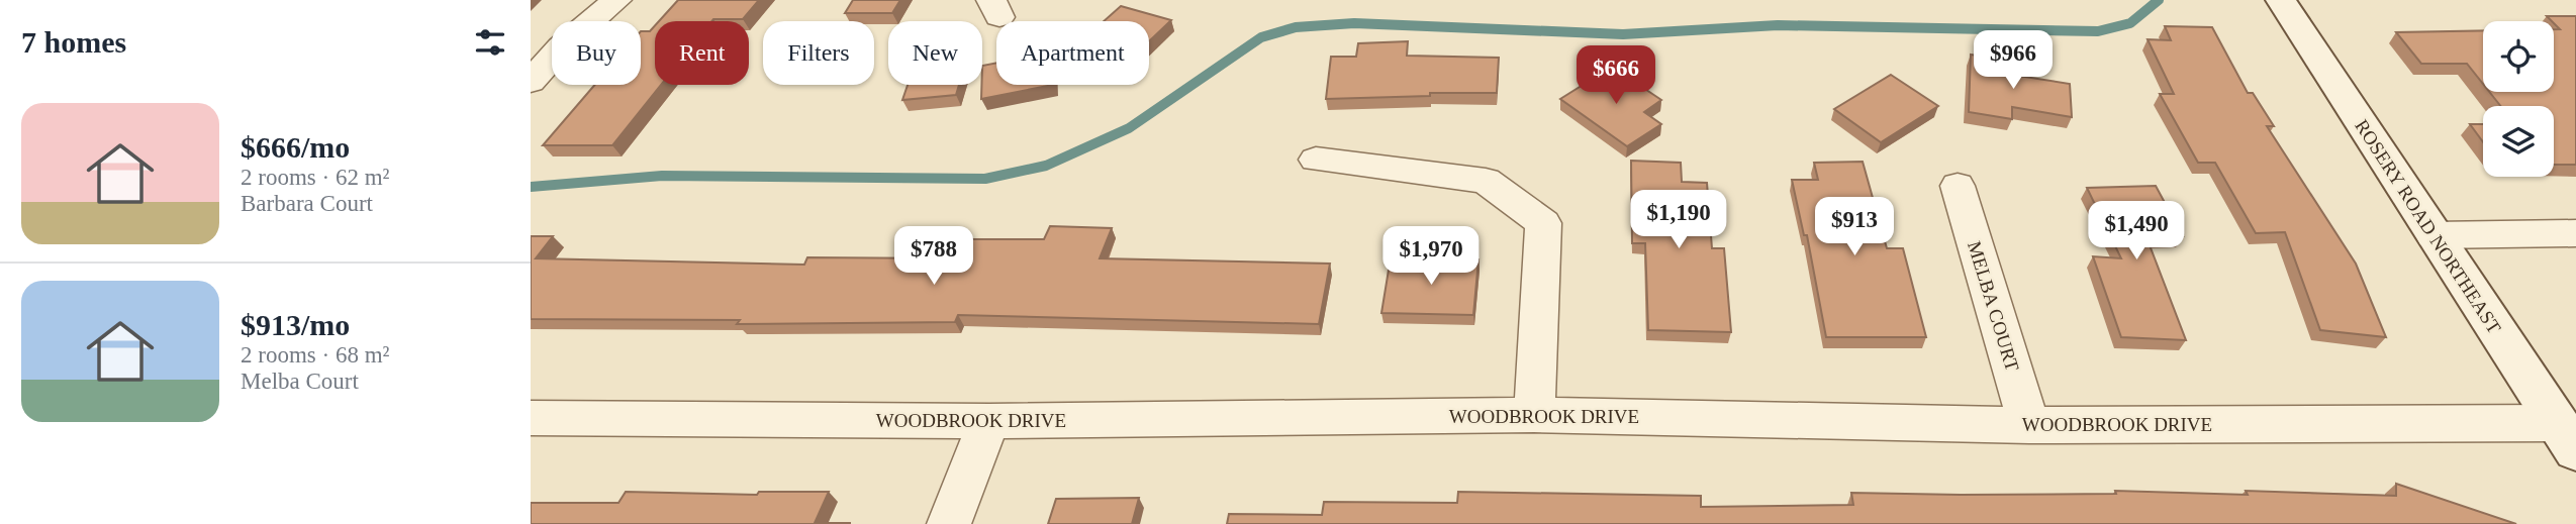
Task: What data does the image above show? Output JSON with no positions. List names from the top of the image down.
{
  "streets": {
    "street": ["ROSERY ROAD NORTHEAST", "MELBA COURT", "WOODBROOK DRIVE"]
  },
  "crossings": [
    ["ROSERY ROAD NORTHEAST", "WOODBROOK DRIVE"],
    ["MELBA COURT", "WOODBROOK DRIVE"]
  ],
  "page": {
    "heading": "7 homes",
    "chip": [
      "Buy",
      "Rent",
      "Filters",
      "New",
      "Apartment"
    ],
    "price": [
      "$966",
      "$666",
      "$1,190",
      "$913",
      "$1,490",
      "$788",
      "$1,970"
    ],
    "list": [
      {
        "name": "$666/mo",
        "note": "2 rooms · 62 m² · Barbara Court"
      },
      {
        "name": "$913/mo",
        "note": "2 rooms · 68 m² · Melba Court"
      }
    ]
  }
}
